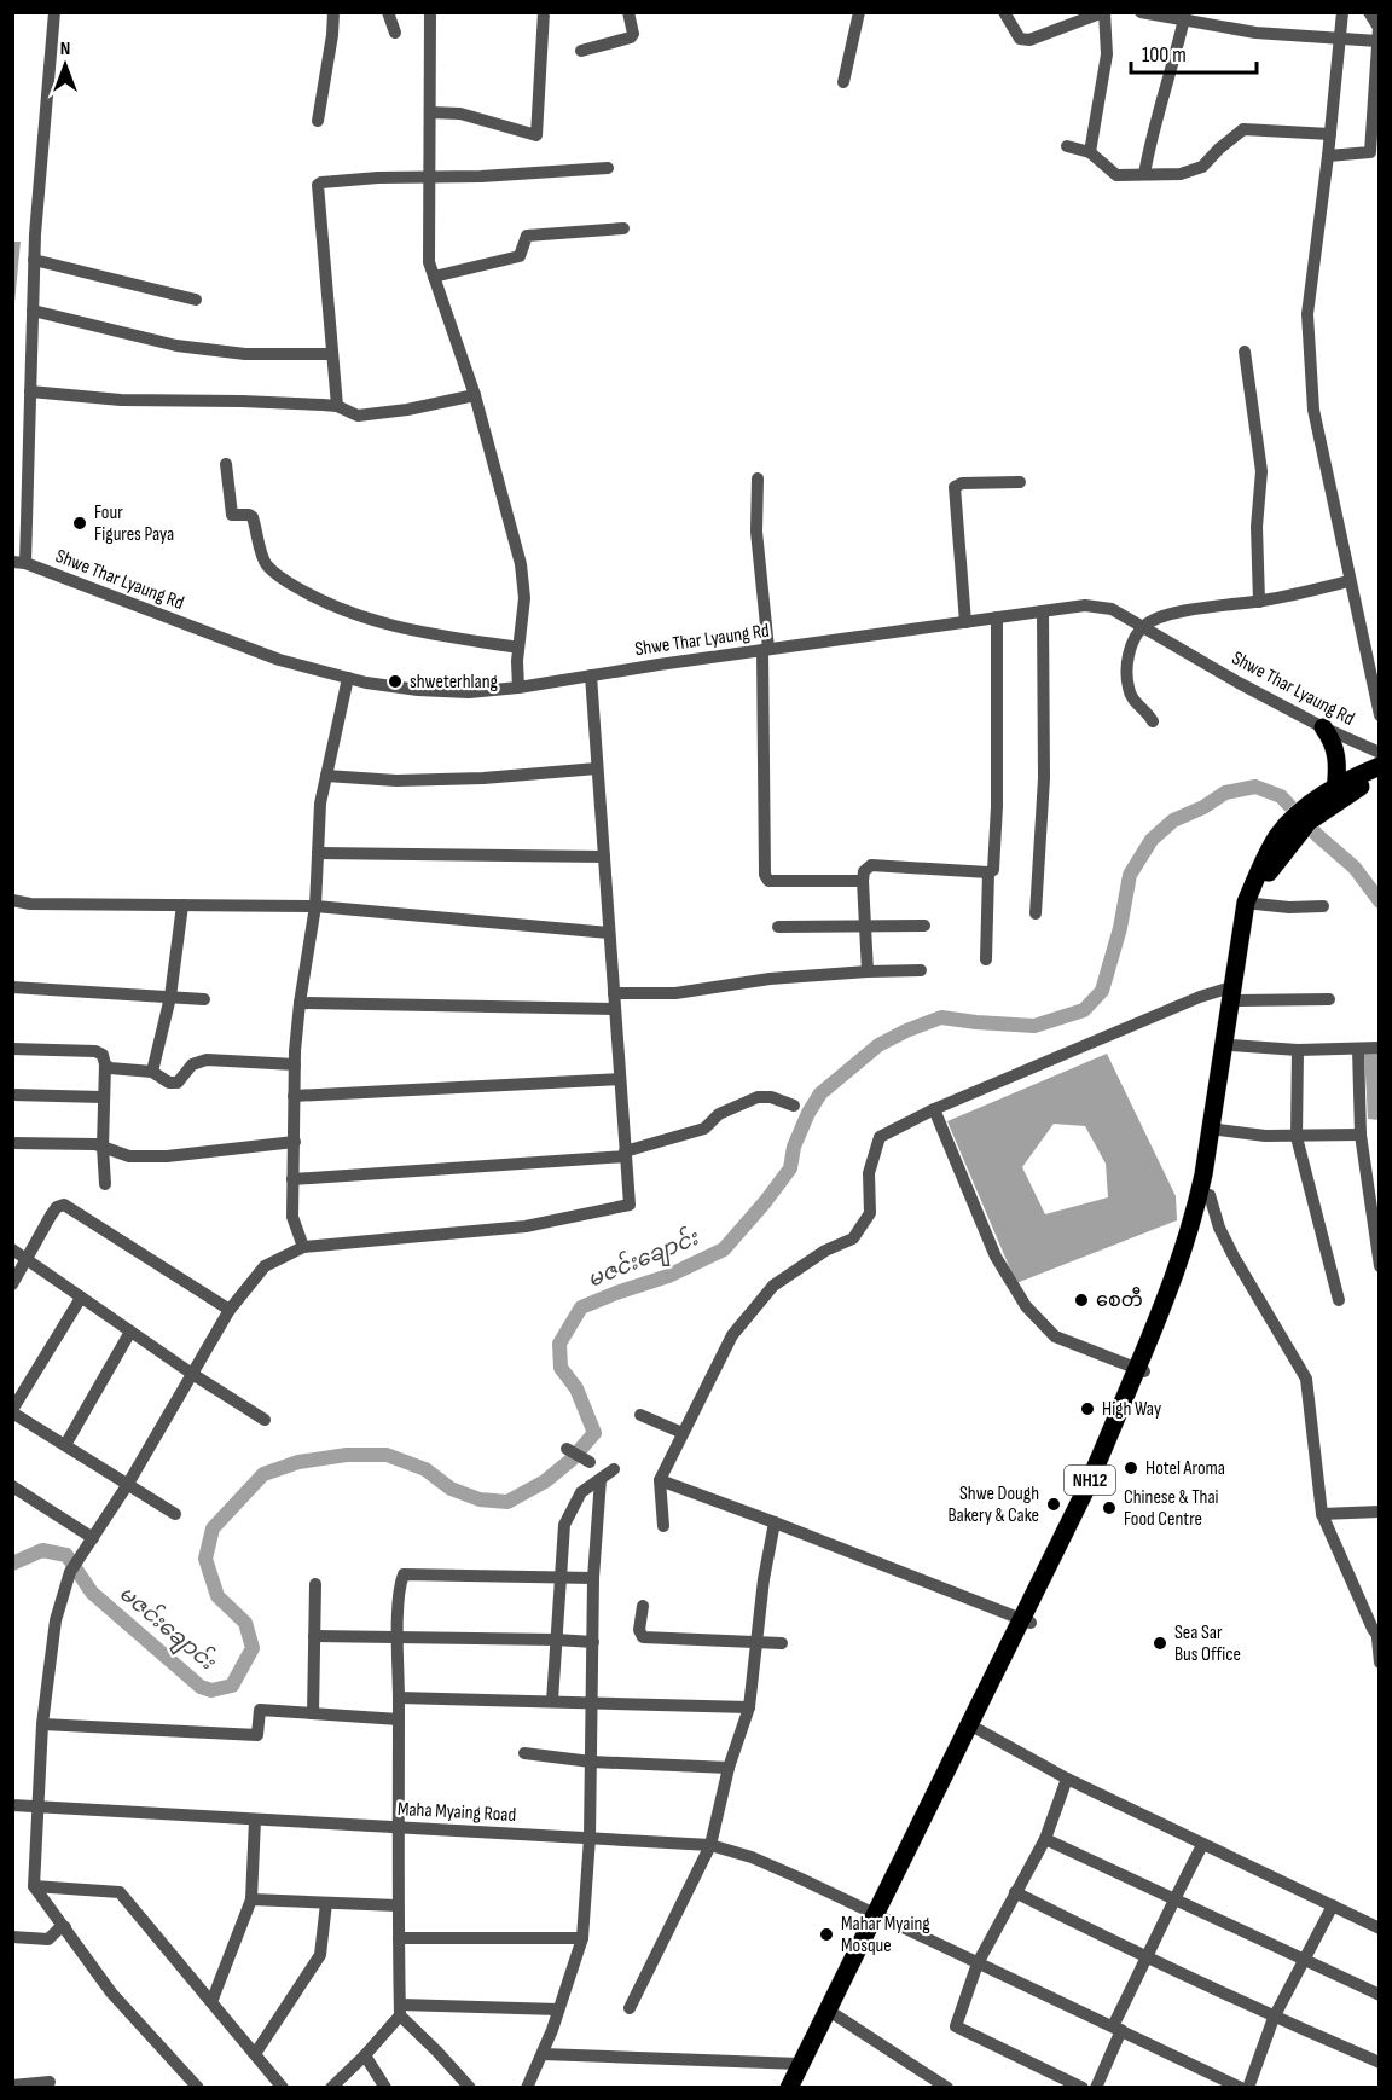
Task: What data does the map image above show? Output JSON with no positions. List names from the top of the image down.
{
  "streets": {
    "highway": ["NH12"],
    "street": ["Shwe Thar Lyaung Rd", "Maha Myaing Road"]
  },
  "crossings": [
    ["NH12", "Maha Myaing Road"]
  ],
  "water": ["မဇင်းချောင်း"],
  "places": [
    "Four Figures Paya",
    "shweterhlang",
    "စေတီ",
    "High Way",
    "Hotel Aroma",
    "Shwe Dough Bakery & Cake",
    "Chinese & Thai Food Centre",
    "Sea Sar Bus Office",
    "Mahar Myaing Mosque"
  ],
  "scale_bar": "100 m",
  "north": "top"
}
